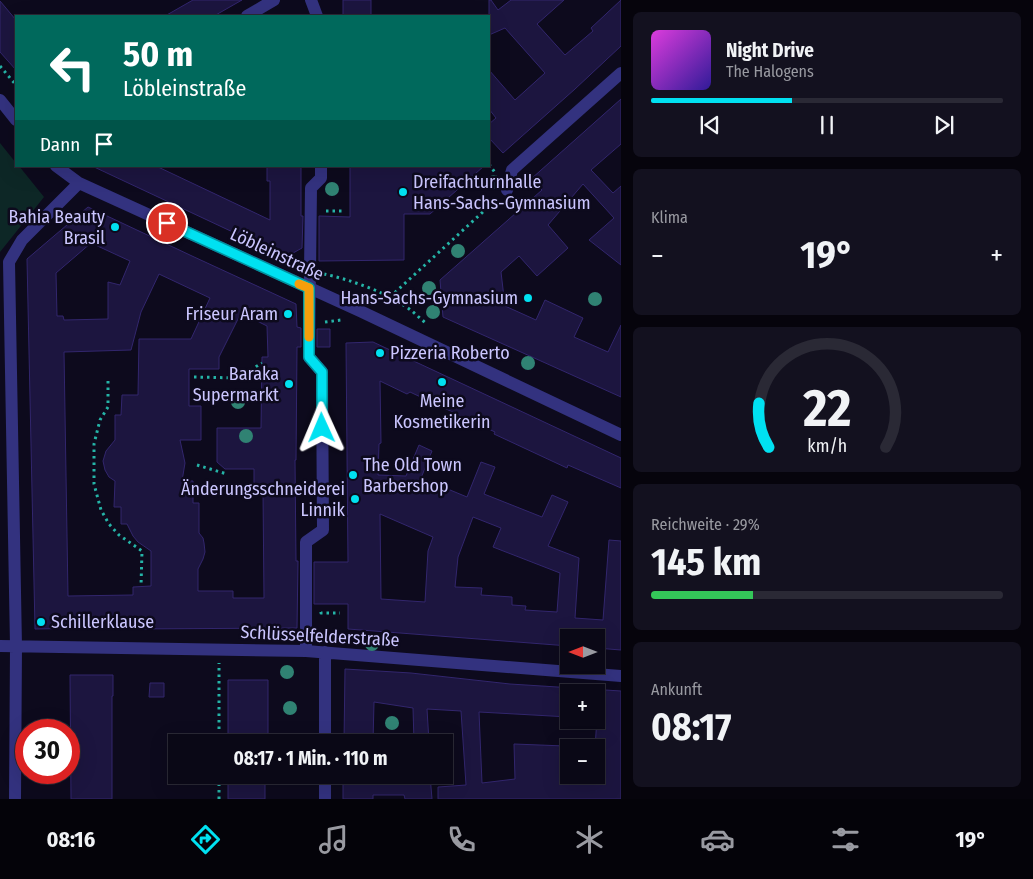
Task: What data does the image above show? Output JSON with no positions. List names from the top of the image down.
{
  "streets": {
    "street": ["Löbleinstraße", "Schlüsselfelderstraße"]
  },
  "places": [
    "Dreifachturnhalle Hans-Sachs-Gymnasium",
    "Bahia Beauty Brasil",
    "Hans-Sachs-Gymnasium",
    "Friseur Aram",
    "Pizzeria Roberto",
    "Meine Kosmetikerin",
    "Baraka Supermarkt",
    "The Old Town Barbershop",
    "Änderungsschneiderei Linnik",
    "Schillerklause"
  ],
  "north": "left",
  "page": {
    "turn": ["50 m", "Löbleinstraße"],
    "song": ["Night Drive", "The Halogens"],
    "then": "Dann",
    "tile": [
      "Klima",
      ["Reichweite · 29%", "145 km"],
      ["Ankunft", "08:17"]
    ],
    "heat": ["−", "19°", "+"],
    "map_buttons": ["+", "−"],
    "limit": "30",
    "trip": "08:17 · 1 Min. · 110 m",
    "tabs": ["08:16", "19°"],
    "gauge": ["22", "km/h"]
  }
}
